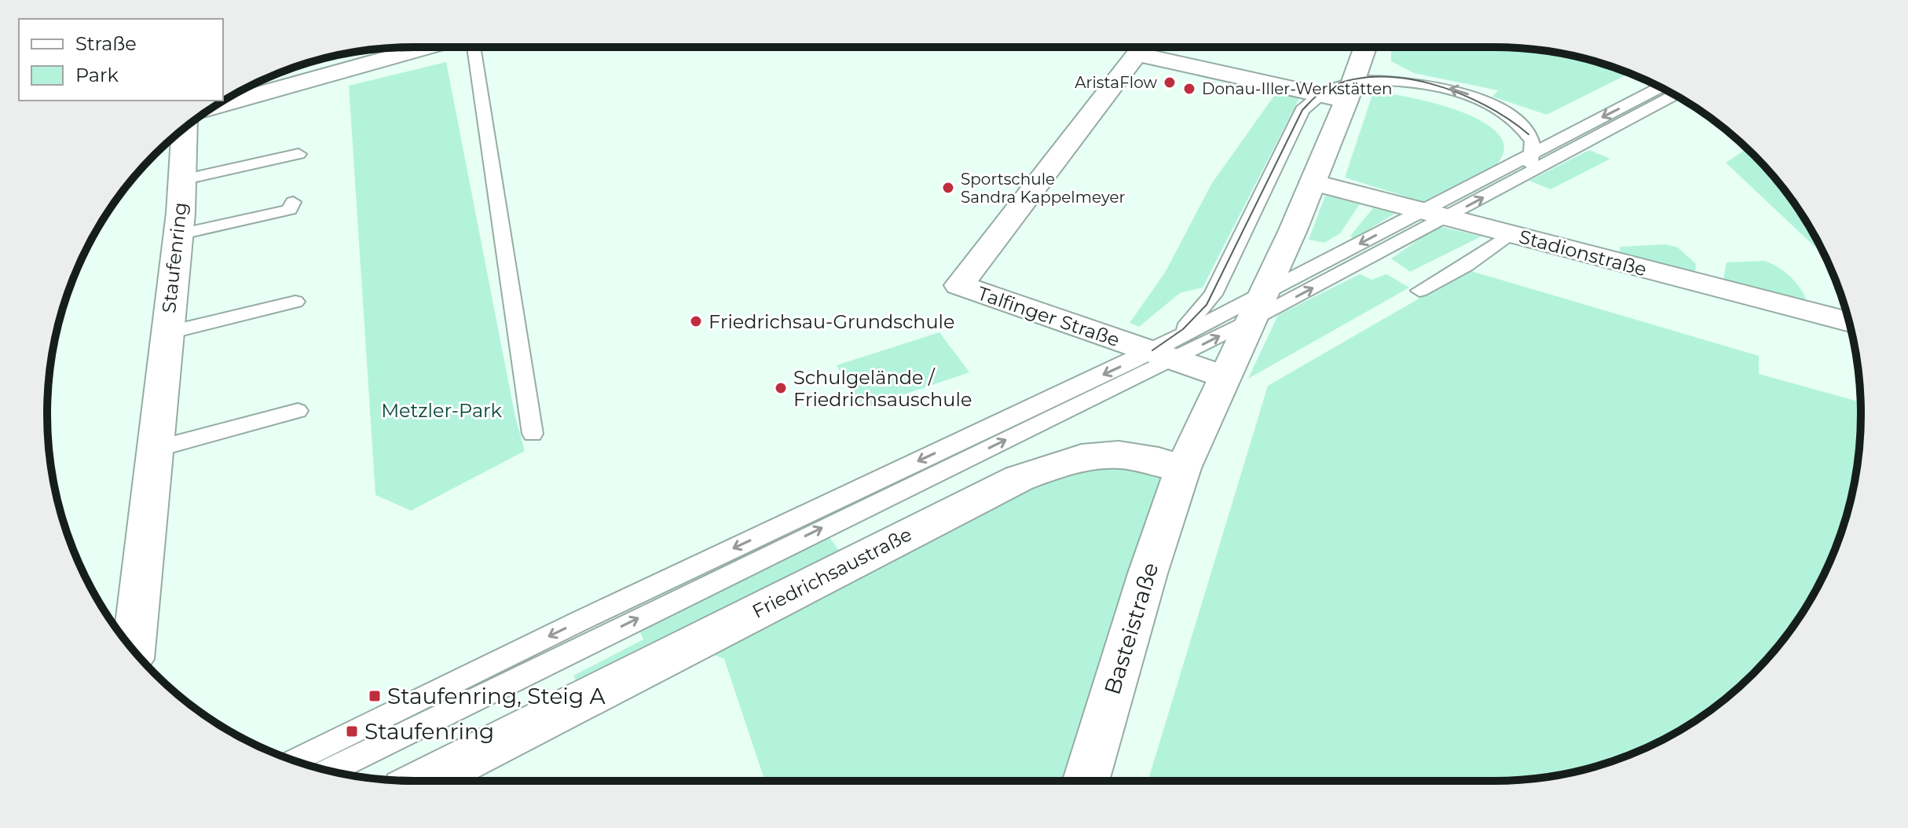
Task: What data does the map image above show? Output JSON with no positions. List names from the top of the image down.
{
  "streets": {
    "street": [
      "Stadionstraße",
      "Staufenring",
      "Talfinger Straße",
      "Friedrichsaustraße",
      "Basteistraße"
    ]
  },
  "crossings": [
    ["Friedrichsaustraße", "Basteistraße"]
  ],
  "parks": ["Metzler-Park"],
  "places": {
    "other": [
      "AristaFlow",
      "Donau-Iller-Werkstätten",
      "Sportschule Sandra Kappelmeyer",
      "Friedrichsau-Grundschule",
      "Schulgelände / Friedrichsauschule"
    ],
    "transit": ["Staufenring, Steig A", "Staufenring"]
  },
  "legend": ["Straße", "Park"]
}
